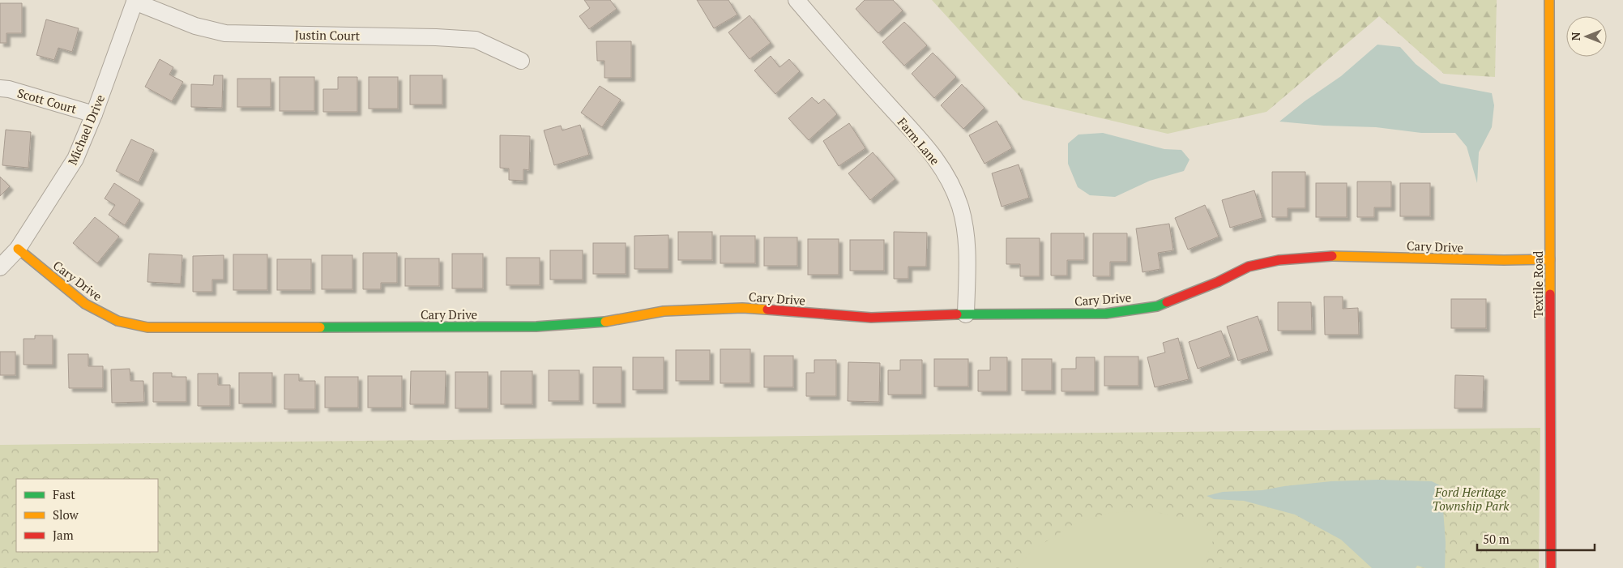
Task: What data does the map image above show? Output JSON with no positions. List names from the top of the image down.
{
  "streets": {
    "street": [
      "Justin Court",
      "Scott Court",
      "Michael Drive",
      "Farm Lane",
      "Cary Drive",
      "Textile Road"
    ]
  },
  "crossings": [
    ["Justin Court", "Michael Drive"],
    ["Scott Court", "Michael Drive"],
    ["Michael Drive", "Cary Drive"],
    ["Farm Lane", "Cary Drive"],
    ["Cary Drive", "Textile Road"]
  ],
  "parks": ["Ford Heritage Township Park"],
  "legend": ["Fast", "Slow", "Jam"],
  "scale_bar": "50 m",
  "north": "left"
}
